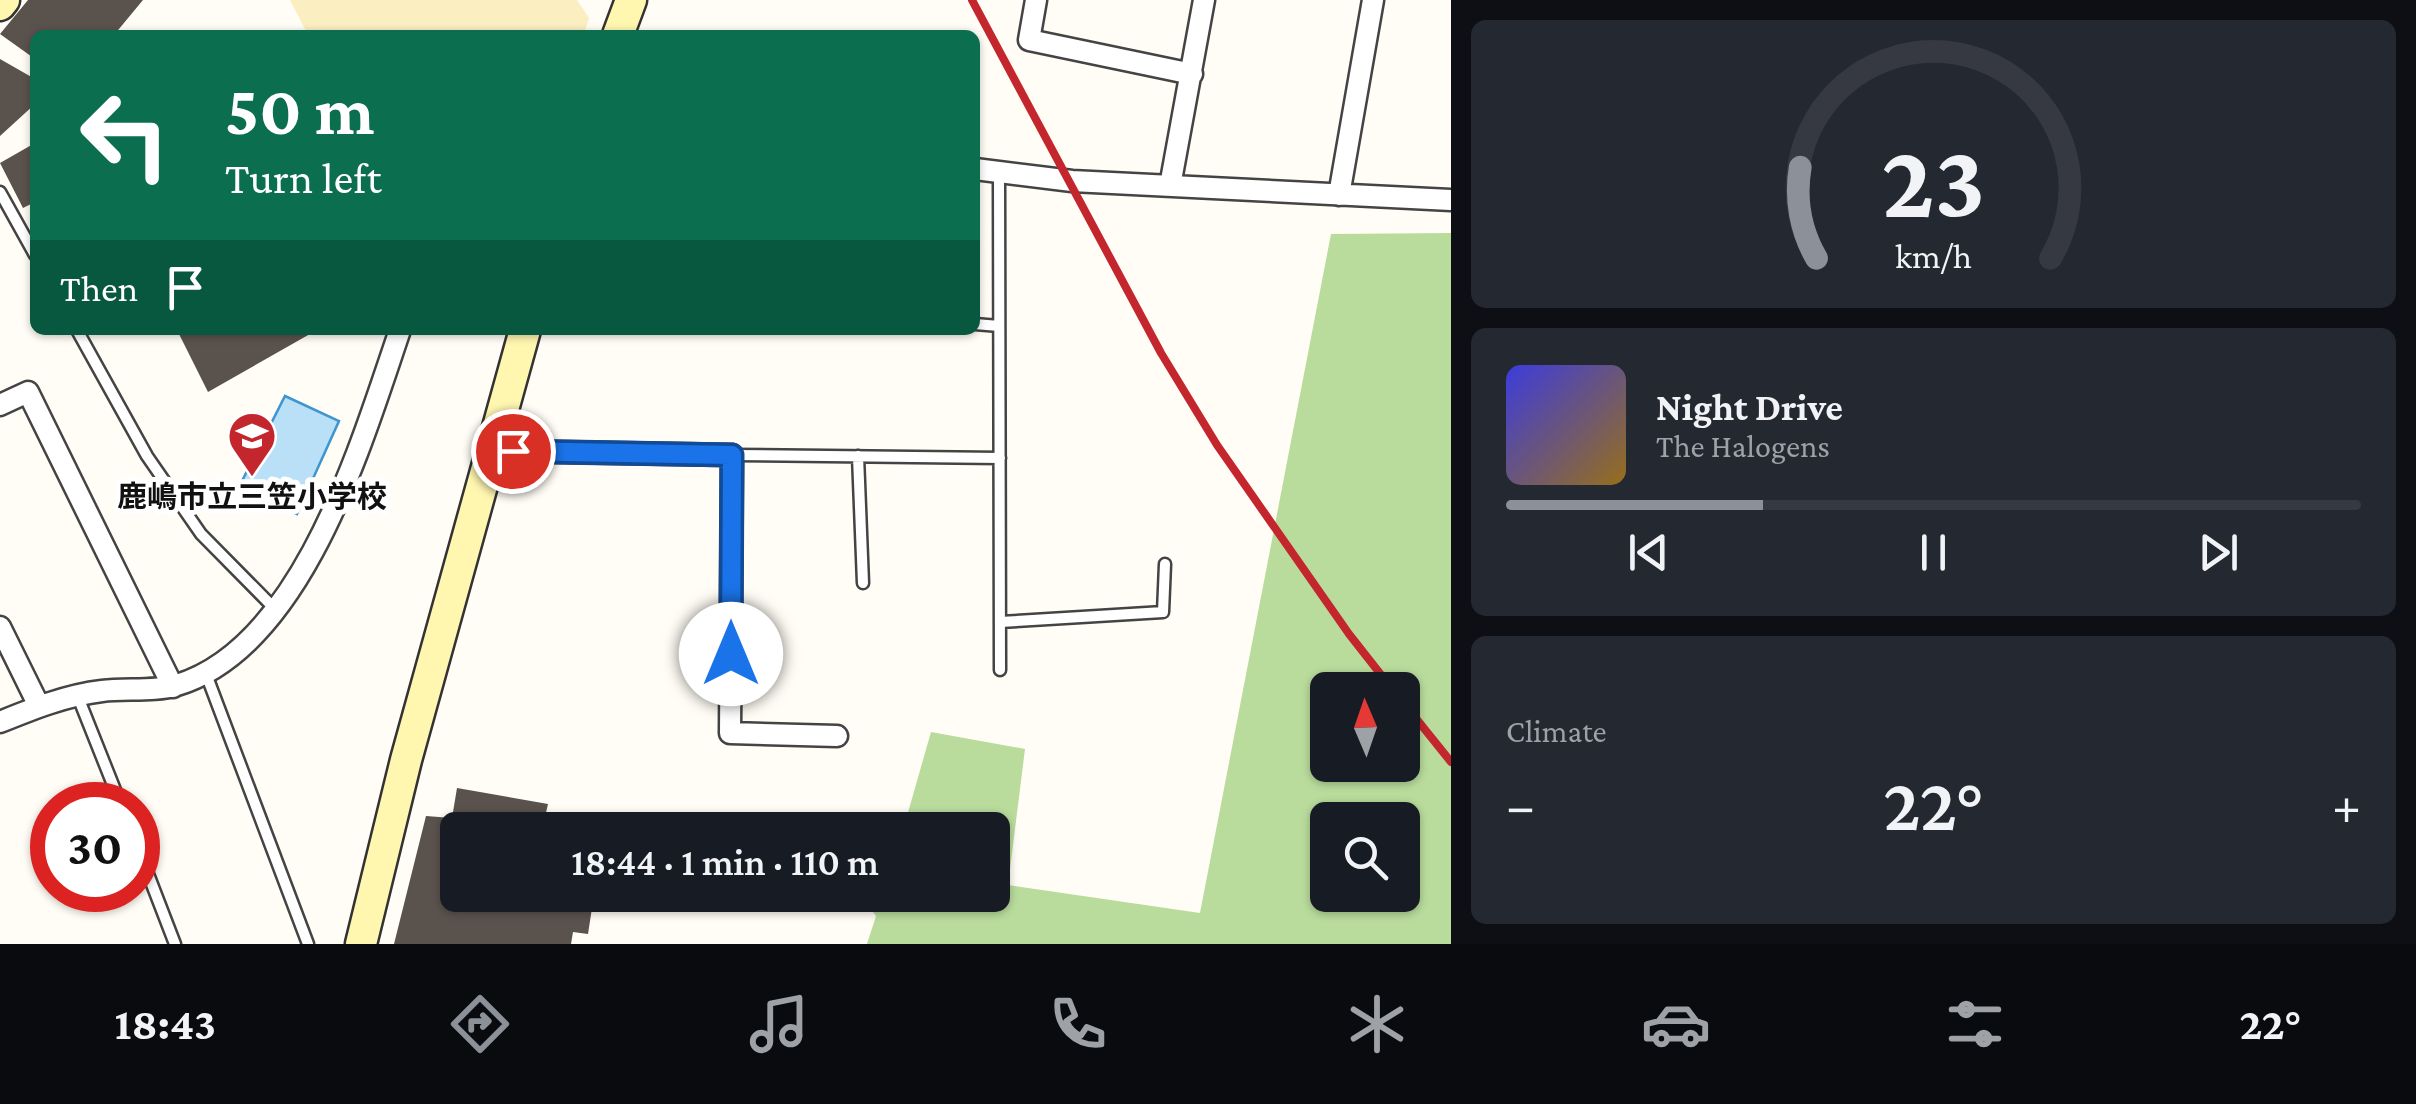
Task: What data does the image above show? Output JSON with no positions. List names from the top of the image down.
{
  "places": {
    "school or university": ["鹿嶋市立三笠小学校"]
  },
  "north": "top",
  "page": {
    "turn": ["50 m", "Turn left"],
    "then": "Then",
    "song": ["Night Drive", "The Halogens"],
    "tile": "Climate",
    "heat": ["−", "22°", "+"],
    "limit": "30",
    "trip": "18:44 · 1 min · 110 m",
    "tabs": ["18:43", "22°"],
    "gauge": ["23", "km/h"]
  }
}
